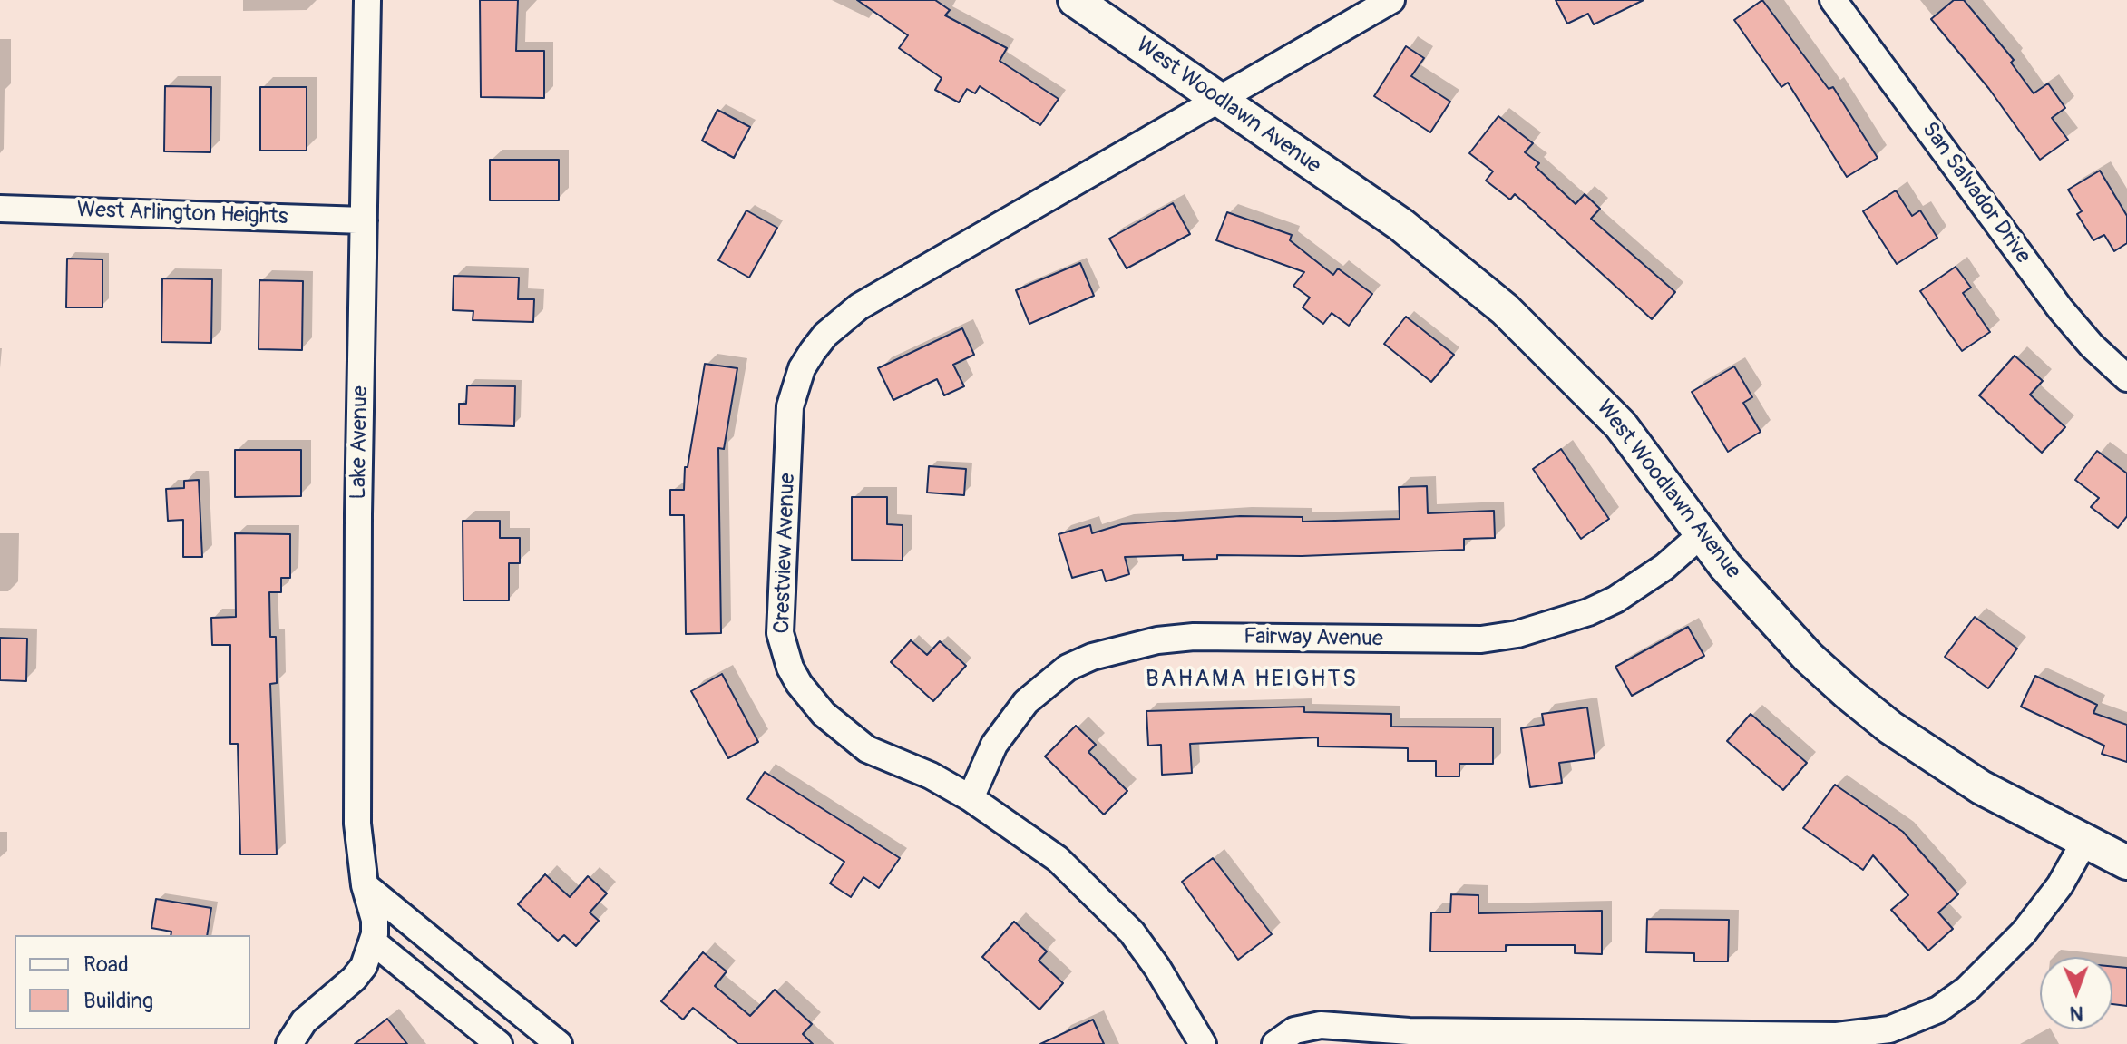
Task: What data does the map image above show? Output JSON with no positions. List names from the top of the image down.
{
  "streets": {
    "street": [
      "West Woodlawn Avenue",
      "San Salvador Drive",
      "West Arlington Heights",
      "Lake Avenue",
      "Crestview Avenue",
      "Fairway Avenue"
    ]
  },
  "crossings": [
    ["West Woodlawn Avenue", "Crestview Avenue"],
    ["West Woodlawn Avenue", "Fairway Avenue"],
    ["West Arlington Heights", "Lake Avenue"],
    ["Crestview Avenue", "Fairway Avenue"]
  ],
  "districts": ["BAHAMA HEIGHTS"],
  "legend": ["Road", "Building"],
  "north": "bottom"
}
